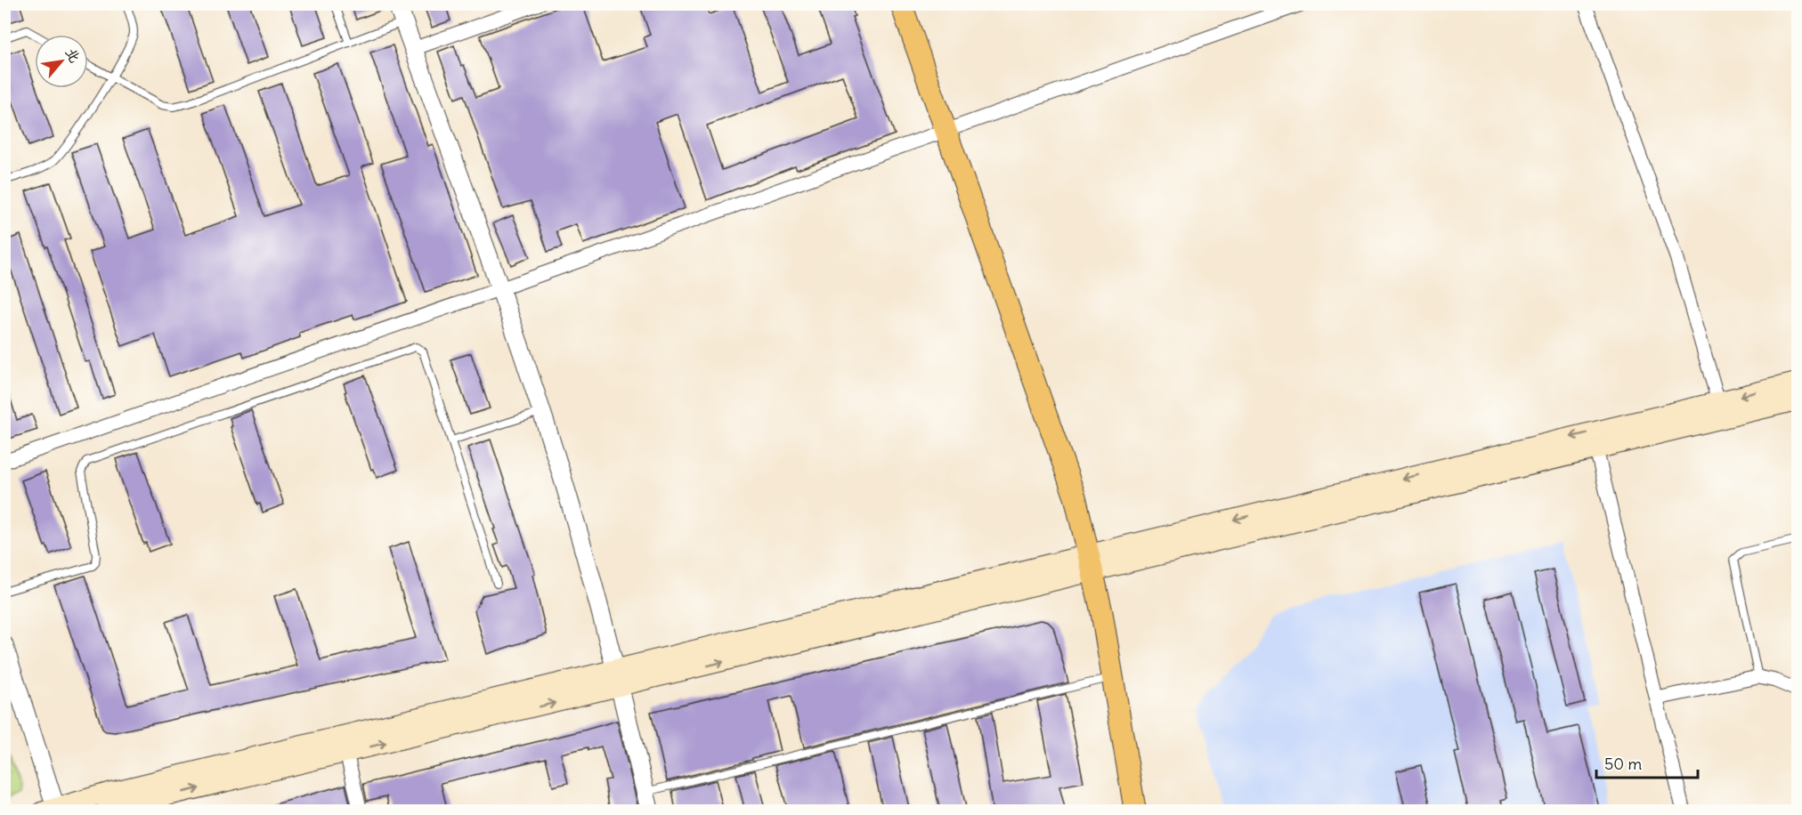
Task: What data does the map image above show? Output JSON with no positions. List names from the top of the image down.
{
  "scale_bar": "50 m",
  "north": "top right"
}
